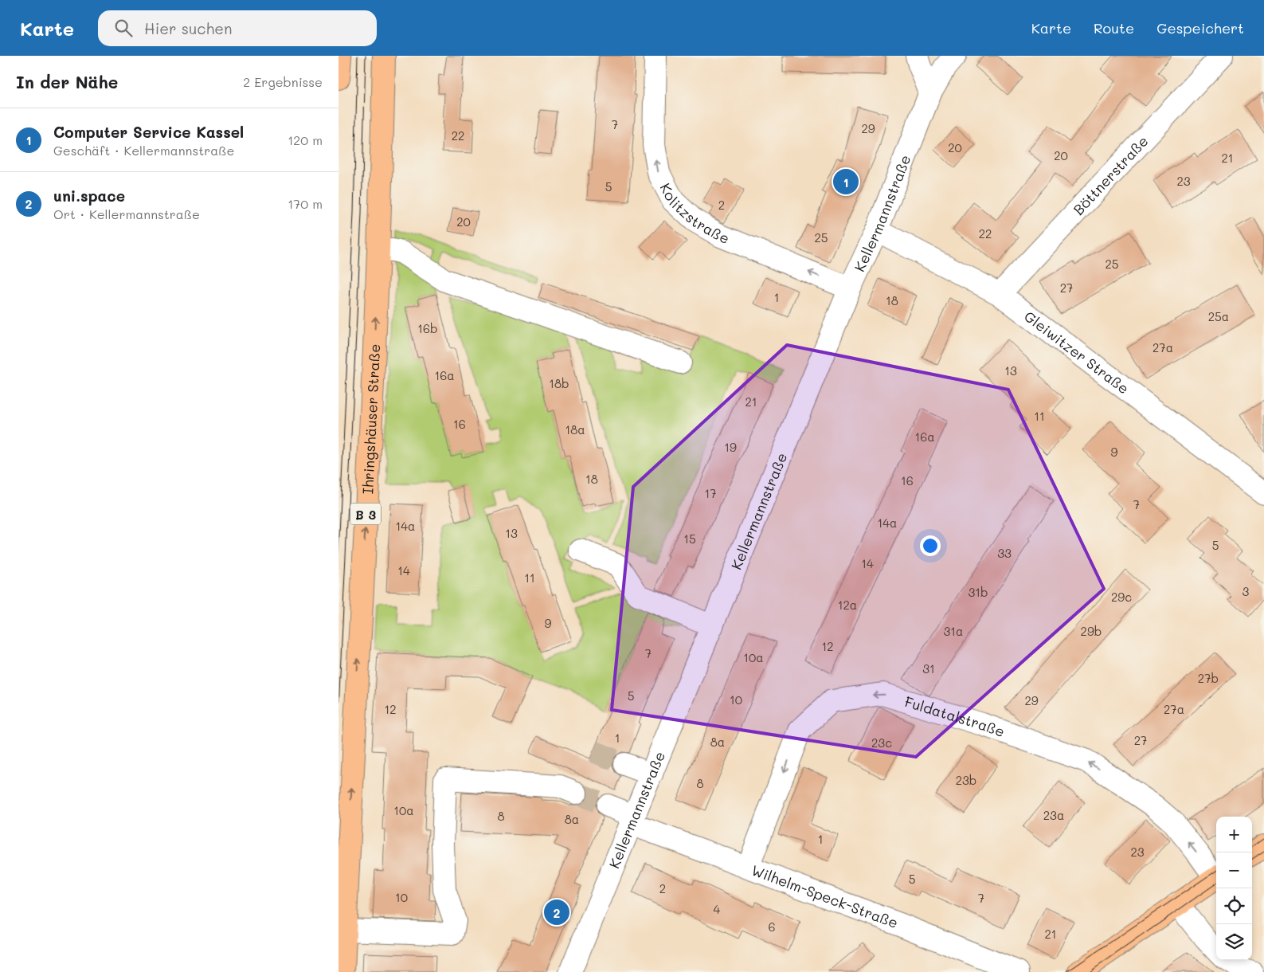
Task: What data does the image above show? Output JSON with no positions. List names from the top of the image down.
{
  "streets": {
    "main road": ["Ihringshäuser Straße", "B 3", "Fuldatalstraße"],
    "street": [
      "Böttnerstraße",
      "Kolitzstraße",
      "Kellermannstraße",
      "Gleiwitzer Straße",
      "Wilhelm-Speck-Straße"
    ]
  },
  "crossings": [
    ["Böttnerstraße", "Gleiwitzer Straße"],
    ["Kolitzstraße", "Kellermannstraße"],
    ["Kellermannstraße", "Gleiwitzer Straße"],
    ["Kellermannstraße", "Wilhelm-Speck-Straße"],
    ["Fuldatalstraße", "Wilhelm-Speck-Straße"]
  ],
  "one_way": ["Kolitzstraße", "Ihringshäuser Straße"],
  "house_numbers": [
    "7",
    "29",
    "22",
    "20",
    "20",
    "21",
    "23",
    "5",
    "2",
    "20",
    "22",
    "25",
    "25",
    "27",
    "1",
    "18",
    "25a",
    "16b",
    "27a",
    "13",
    "16a",
    "18b",
    "21",
    "11",
    "16",
    "18a",
    "16a",
    "19",
    "9",
    "18",
    "16",
    "17",
    "7",
    "14a",
    "14a",
    "13",
    "15",
    "5",
    "33",
    "14",
    "14",
    "11",
    "3",
    "31b",
    "29c",
    "12a",
    "9",
    "31a",
    "29b",
    "12",
    "7",
    "10a",
    "31",
    "27b",
    "5",
    "10",
    "29",
    "12",
    "27a",
    "1",
    "27",
    "8a",
    "23c",
    "23b",
    "8",
    "10a",
    "23a",
    "8",
    "8a",
    "1",
    "23",
    "5",
    "2",
    "10",
    "7",
    "4",
    "6",
    "21"
  ],
  "page": {
    "header": "Karte",
    "search": "Hier suchen",
    "nav": ["Karte", "Route", "Gespeichert"],
    "heading": ["In der Nähe", "2 Ergebnisse"],
    "list": [
      {
        "mark": "1",
        "name": "Computer Service Kassel",
        "note": "Geschäft · Kellermannstraße",
        "value": "120 m"
      },
      {
        "mark": "2",
        "name": "uni.space",
        "note": "Ort · Kellermannstraße",
        "value": "170 m"
      }
    ],
    "pins": ["1", "2"],
    "map_buttons": ["+", "−"]
  }
}
